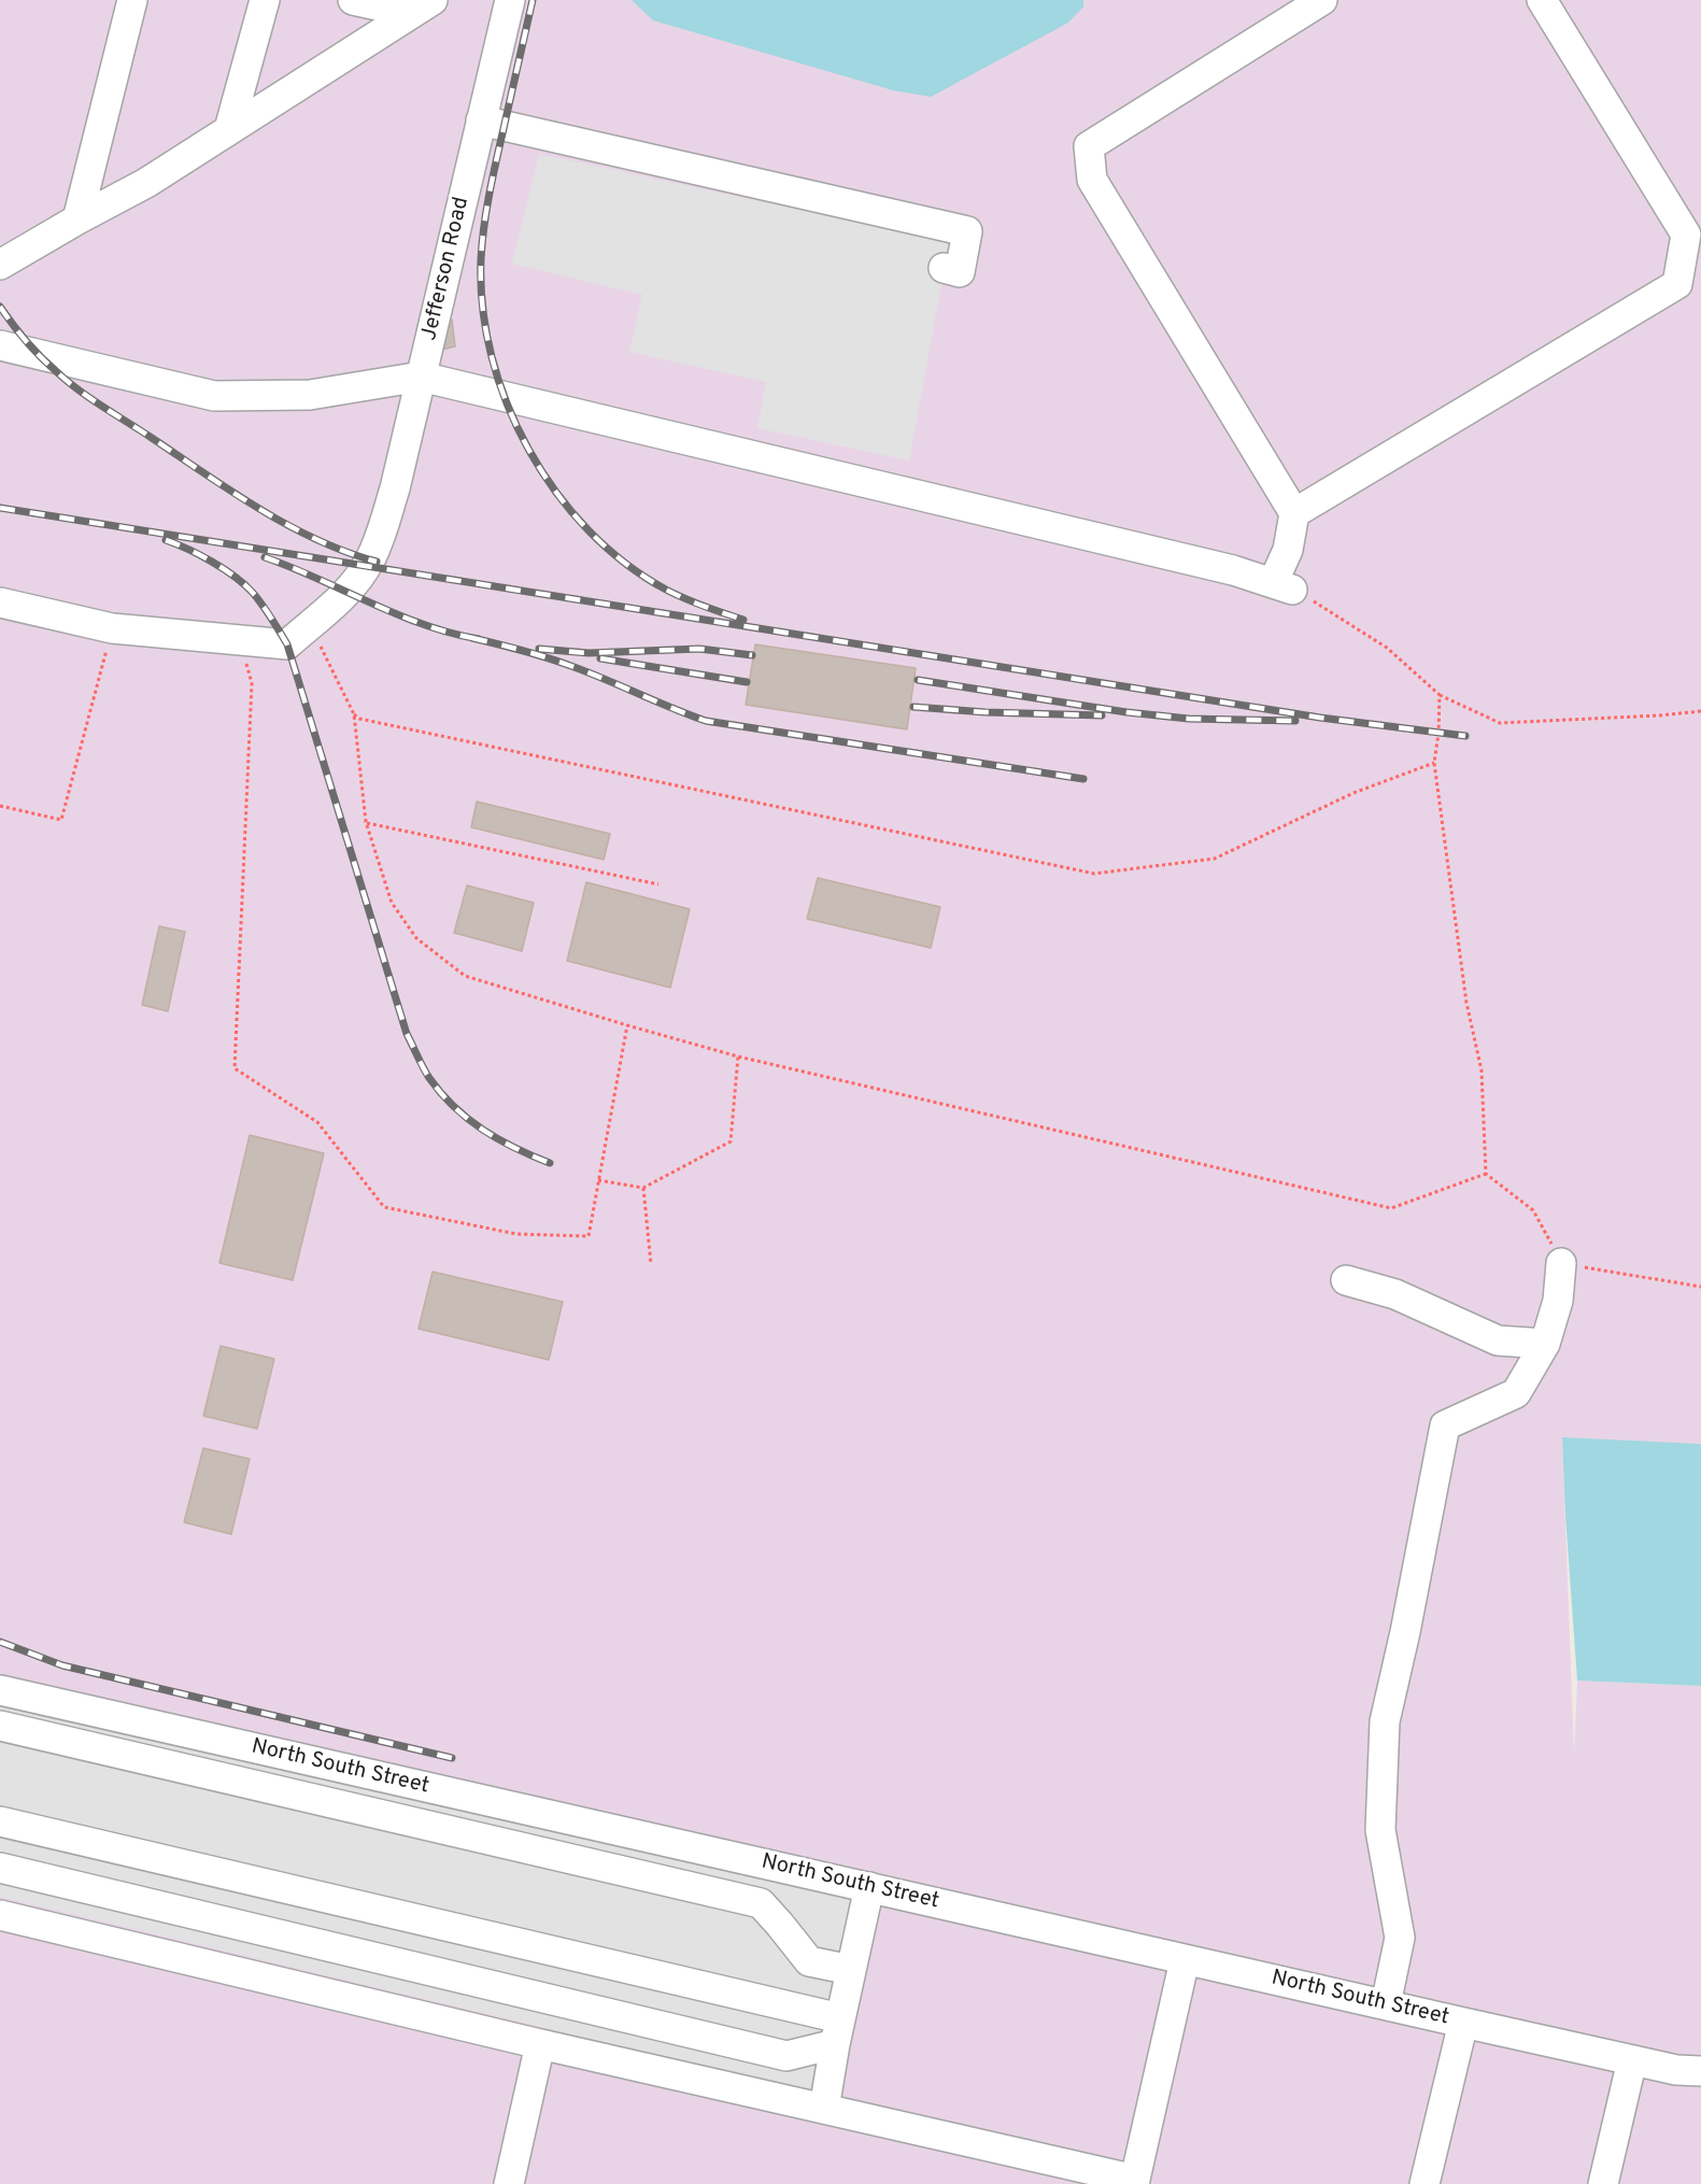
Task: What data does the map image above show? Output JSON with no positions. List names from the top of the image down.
{
  "streets": {
    "lane": ["Jefferson Road", "North South Street"]
  }
}
